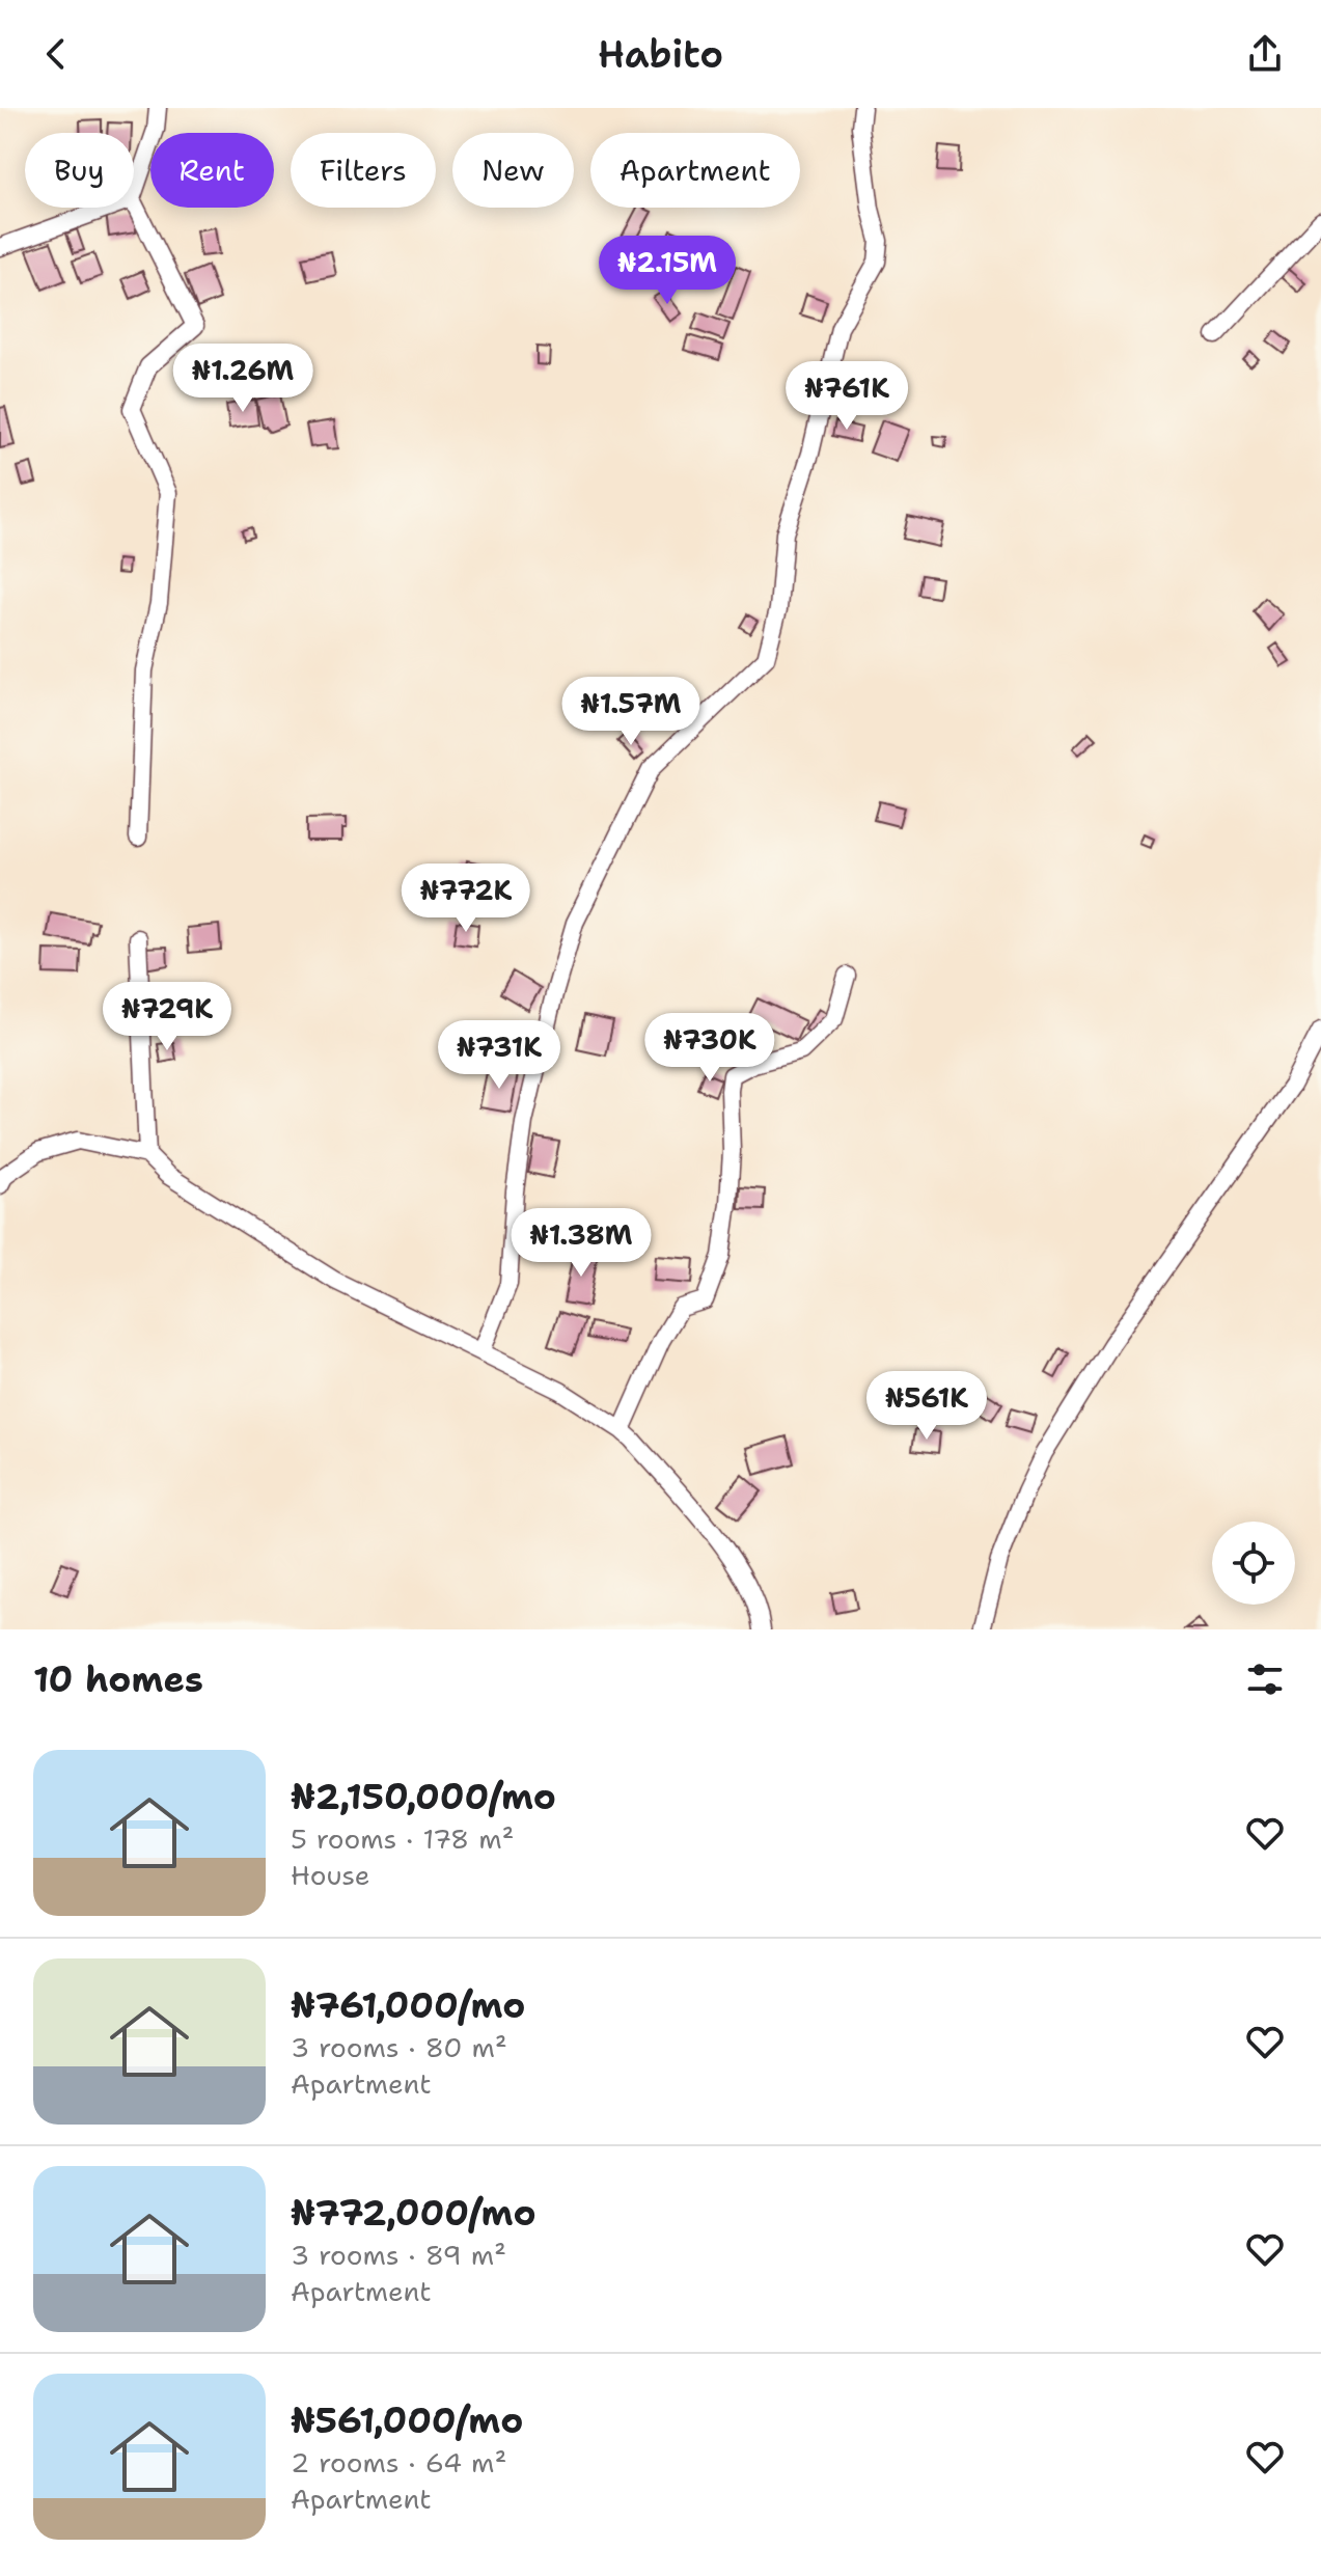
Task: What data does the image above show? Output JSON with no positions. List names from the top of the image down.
{
  "page": {
    "header": "Habito",
    "chip": [
      "Buy",
      "Rent",
      "Filters",
      "New",
      "Apartment"
    ],
    "price": [
      "₦2.15M",
      "₦1.26M",
      "₦761K",
      "₦1.57M",
      "₦772K",
      "₦729K",
      "₦730K",
      "₦731K",
      "₦1.38M",
      "₦561K"
    ],
    "heading": "10 homes",
    "list": [
      {
        "name": "₦2,150,000/mo",
        "note": "5 rooms · 178 m² · House"
      },
      {
        "name": "₦761,000/mo",
        "note": "3 rooms · 80 m² · Apartment"
      },
      {
        "name": "₦772,000/mo",
        "note": "3 rooms · 89 m² · Apartment"
      },
      {
        "name": "₦561,000/mo",
        "note": "2 rooms · 64 m² · Apartment"
      }
    ]
  }
}
